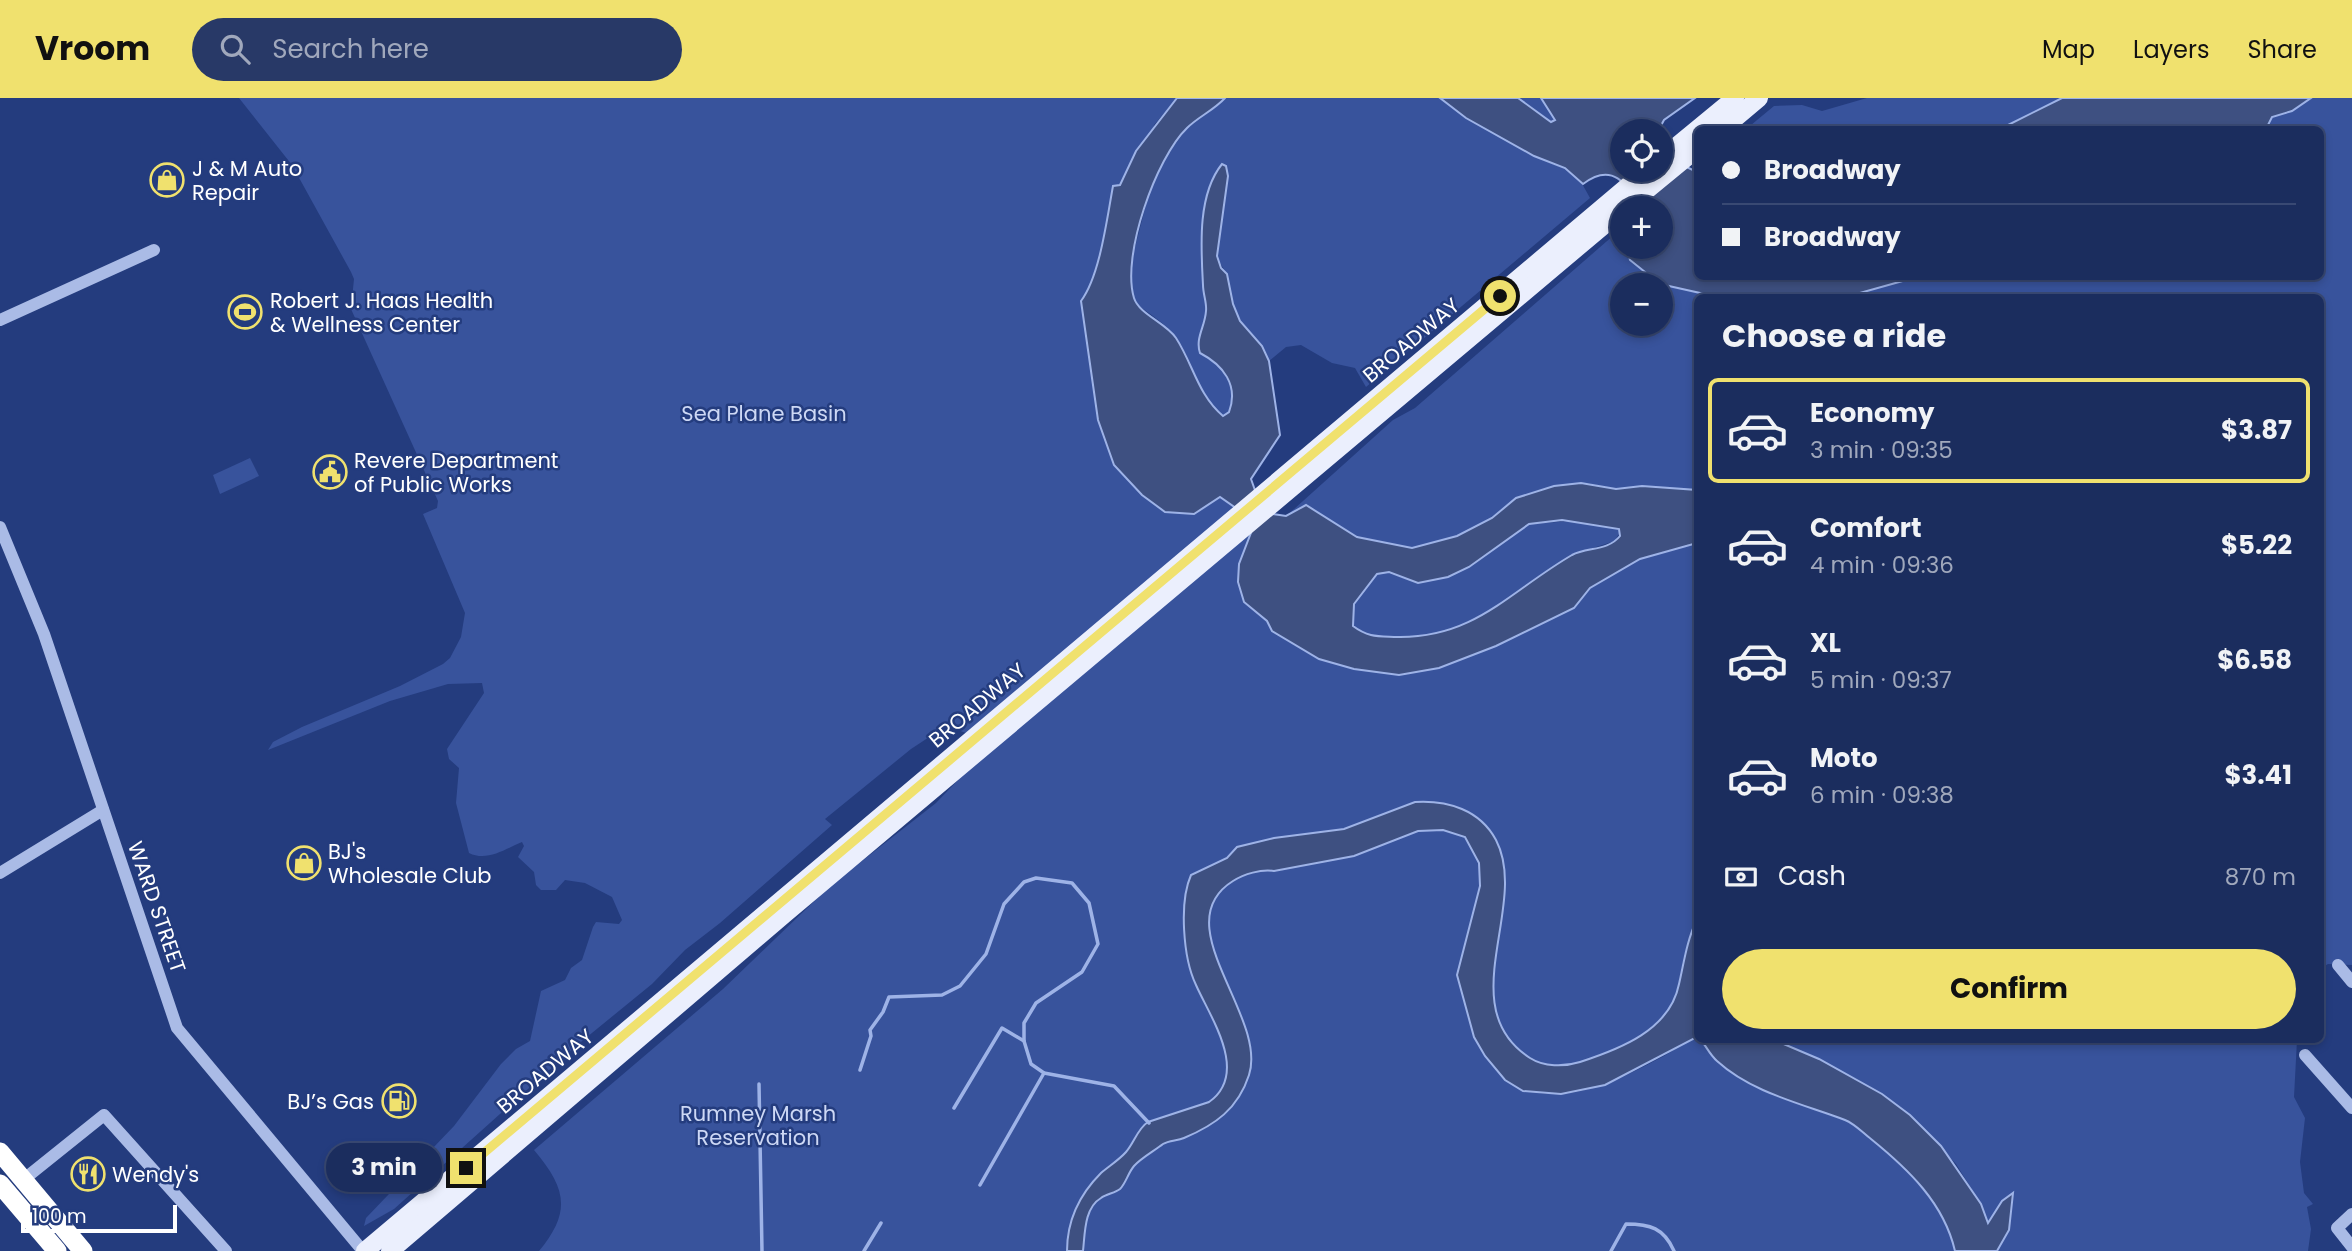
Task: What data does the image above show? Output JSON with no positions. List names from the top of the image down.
{
  "streets": {
    "main road": ["BROADWAY"],
    "street": ["WARD STREET"]
  },
  "crossings": [
    ["BROADWAY", "WARD STREET"]
  ],
  "parks": ["Sea Plane Basin", "Rumney Marsh Reservation"],
  "places": {
    "shop": ["J & M Auto Repair", "BJ's Wholesale Club"],
    "sports": ["Robert J. Haas Health & Wellness Center"],
    "public building": ["Revere Department of Public Works"],
    "fuel station": ["BJ’s Gas"],
    "restaurant": ["Wendy's"]
  },
  "scale_bar": "100 m",
  "page": {
    "header": "Vroom",
    "search": "Search here",
    "nav": ["Map", "Layers", "Share"],
    "map_buttons": ["+", "−"],
    "banner": ["Broadway", "Broadway"],
    "heading": "Choose a ride",
    "list": [
      {
        "name": "Economy",
        "note": "3 min · 09:35",
        "value": "$3.87"
      },
      {
        "name": "Comfort",
        "note": "4 min · 09:36",
        "value": "$5.22"
      },
      {
        "name": "XL",
        "note": "5 min · 09:37",
        "value": "$6.58"
      },
      {
        "name": "Moto",
        "note": "6 min · 09:38",
        "value": "$3.41"
      }
    ],
    "pay": ["Cash", "870 m"],
    "buttons": "Confirm",
    "bubble": "3 min",
    "scale": "100 m"
  }
}
